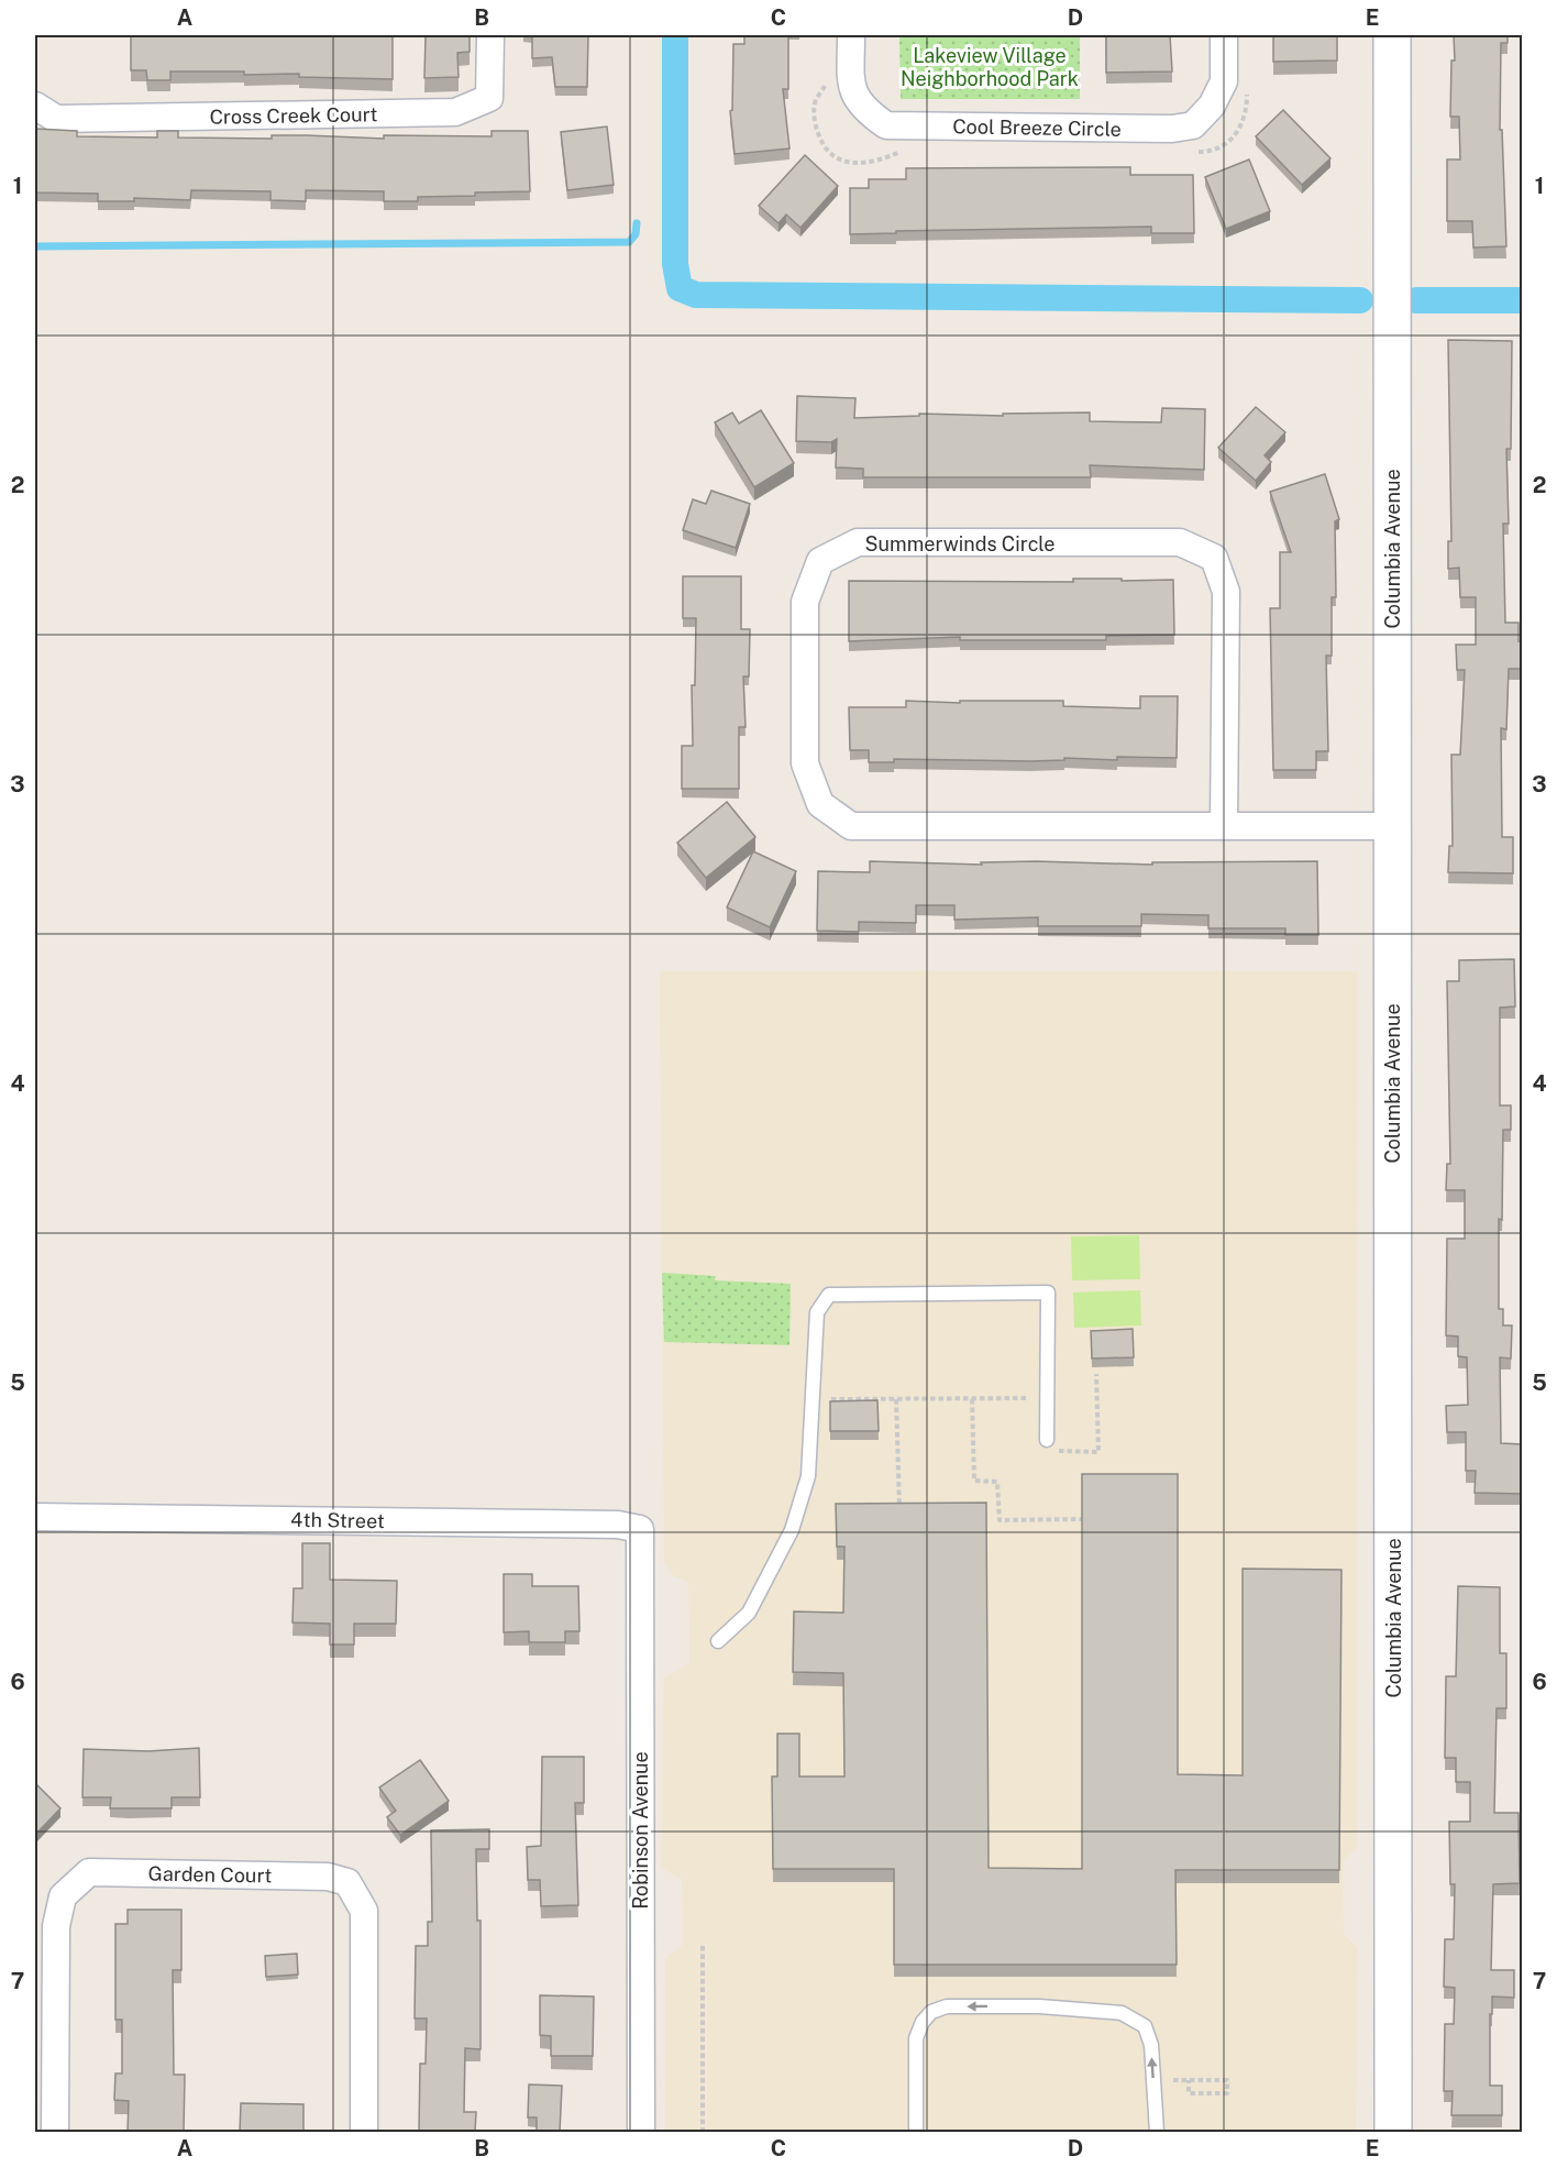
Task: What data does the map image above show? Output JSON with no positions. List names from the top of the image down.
{
  "streets": {
    "street": [
      "Cross Creek Court",
      "Cool Breeze Circle",
      "Summerwinds Circle",
      "Columbia Avenue",
      "4th Street",
      "Robinson Avenue",
      "Garden Court"
    ]
  },
  "crossings": [
    ["Summerwinds Circle", "Columbia Avenue"],
    ["4th Street", "Robinson Avenue"]
  ],
  "parks": ["Lakeview Village Neighborhood Park"],
  "grid": {
    "columns": [
      "A",
      "B",
      "C",
      "D",
      "E"
    ],
    "rows": [
      "1",
      "2",
      "3",
      "4",
      "5",
      "6",
      "7"
    ]
  }
}
